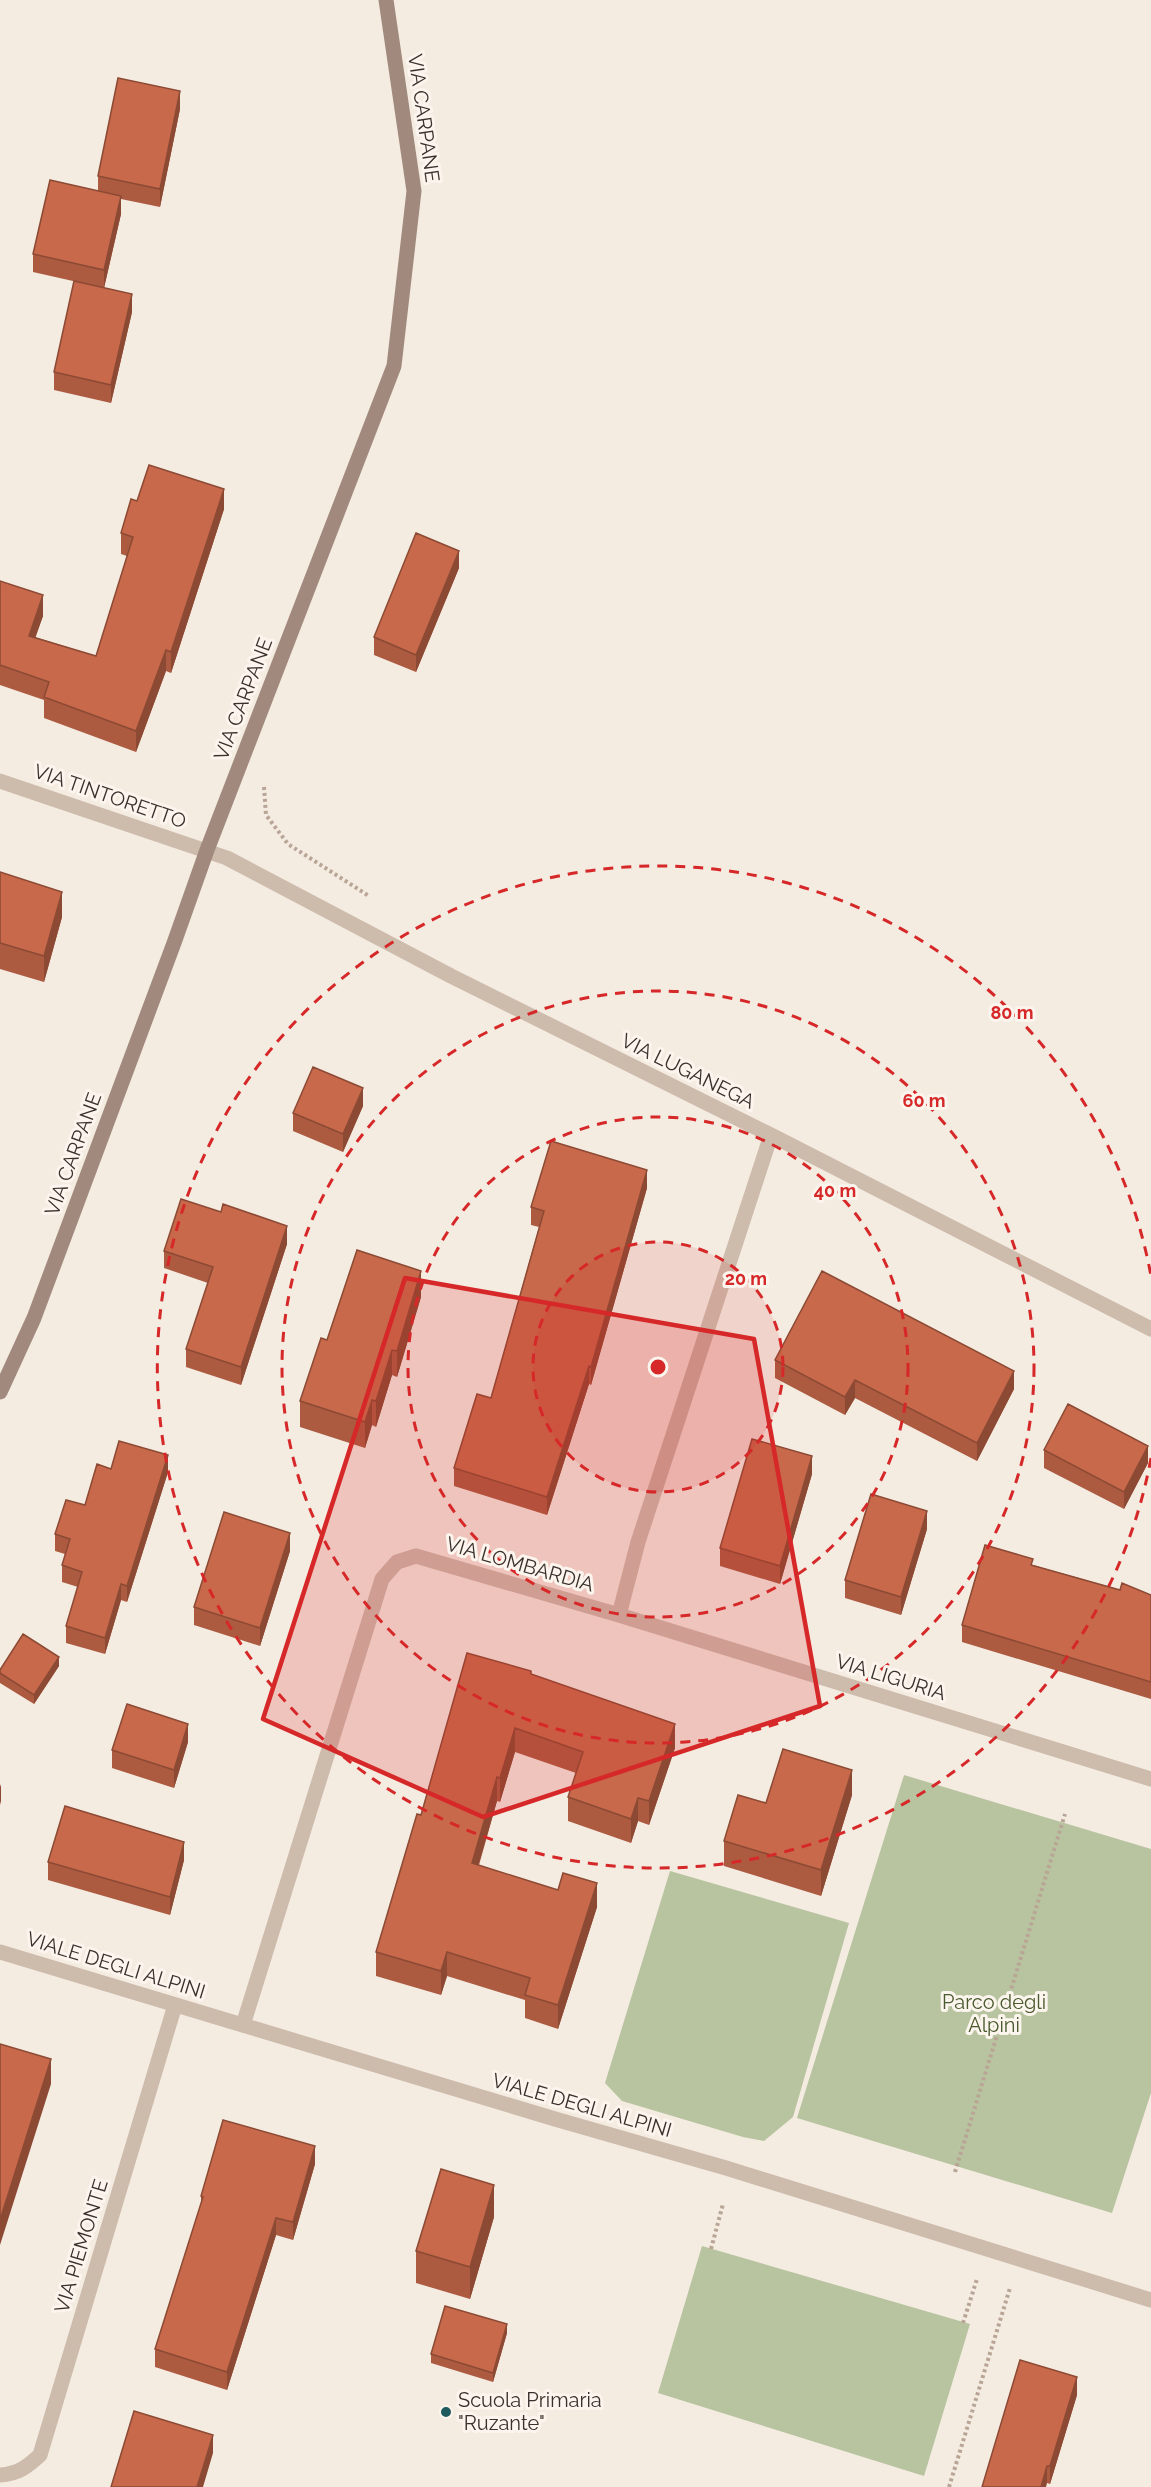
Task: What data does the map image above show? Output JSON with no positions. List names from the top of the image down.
{
  "streets": {
    "street": [
      "VIA CARPANE",
      "VIA TINTORETTO",
      "VIA LUGANEGA",
      "VIA LOMBARDIA",
      "VIA LIGURIA",
      "VIALE DEGLI ALPINI",
      "VIA PIEMONTE"
    ]
  },
  "crossings": [
    ["VIA CARPANE", "VIA TINTORETTO"],
    ["VIA CARPANE", "VIA LUGANEGA"],
    ["VIA TINTORETTO", "VIA LUGANEGA"],
    ["VIA LOMBARDIA", "VIA LIGURIA"],
    ["VIA LOMBARDIA", "VIALE DEGLI ALPINI"],
    ["VIALE DEGLI ALPINI", "VIA PIEMONTE"]
  ],
  "parks": ["Parco degli Alpini"],
  "places": ["Scuola Primaria \"Ruzante\""],
  "rings": [
    "80 m",
    "60 m",
    "40 m",
    "20 m"
  ]
}
